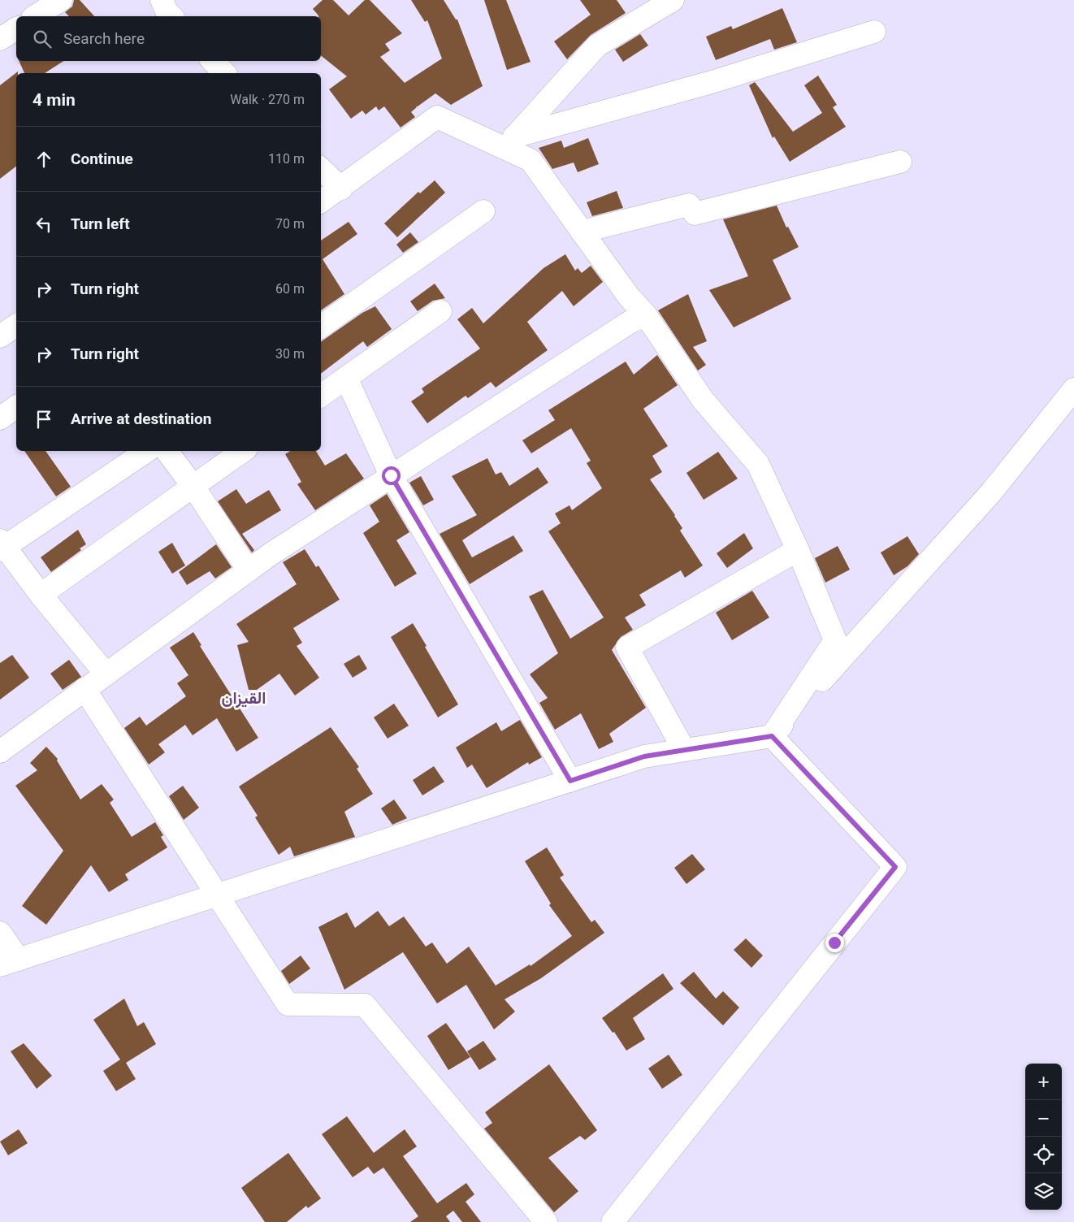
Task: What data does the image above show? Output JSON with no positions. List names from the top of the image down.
{
  "districts": ["القيزان"],
  "page": {
    "search": "Search here",
    "heading": ["4 min", "Walk · 270 m"],
    "list": [
      ["Continue", "110 m"],
      ["Turn left", "70 m"],
      ["Turn right", "60 m"],
      ["Turn right", "30 m"],
      "Arrive at destination"
    ],
    "map_buttons": ["+", "−"]
  }
}
